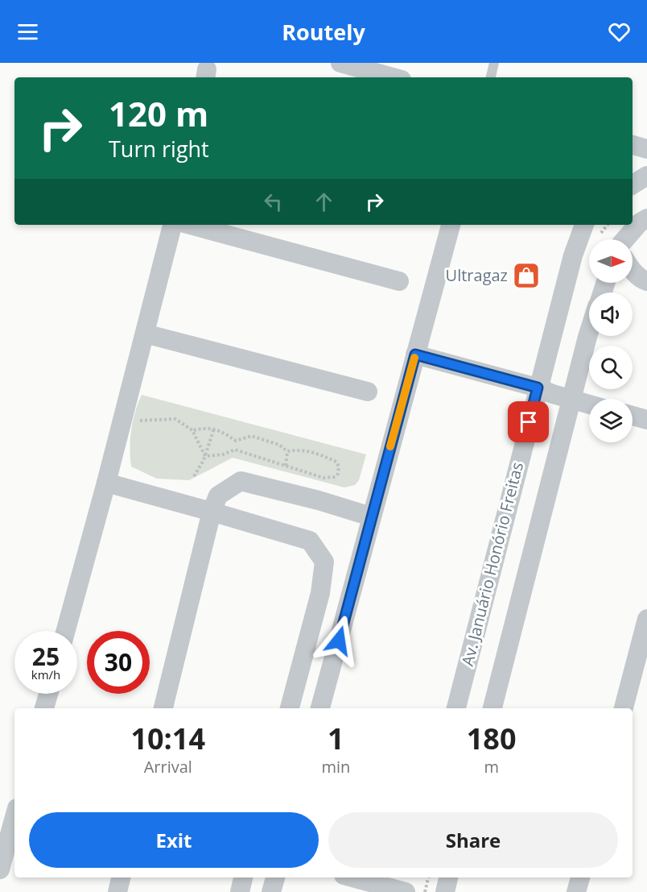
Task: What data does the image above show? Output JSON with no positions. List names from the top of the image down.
{
  "streets": {
    "street": ["Av. Januário Honório Freitas"]
  },
  "places": {
    "shop": ["Ultragaz"]
  },
  "north": "right",
  "page": {
    "header": "Routely",
    "turn": ["120 m", "Turn right"],
    "speed": "25 km/h",
    "limit": "30",
    "eta": [
      "10:14",
      "Arrival",
      "1",
      "min",
      "180",
      "m"
    ],
    "buttons": ["Exit", "Share"]
  }
}
